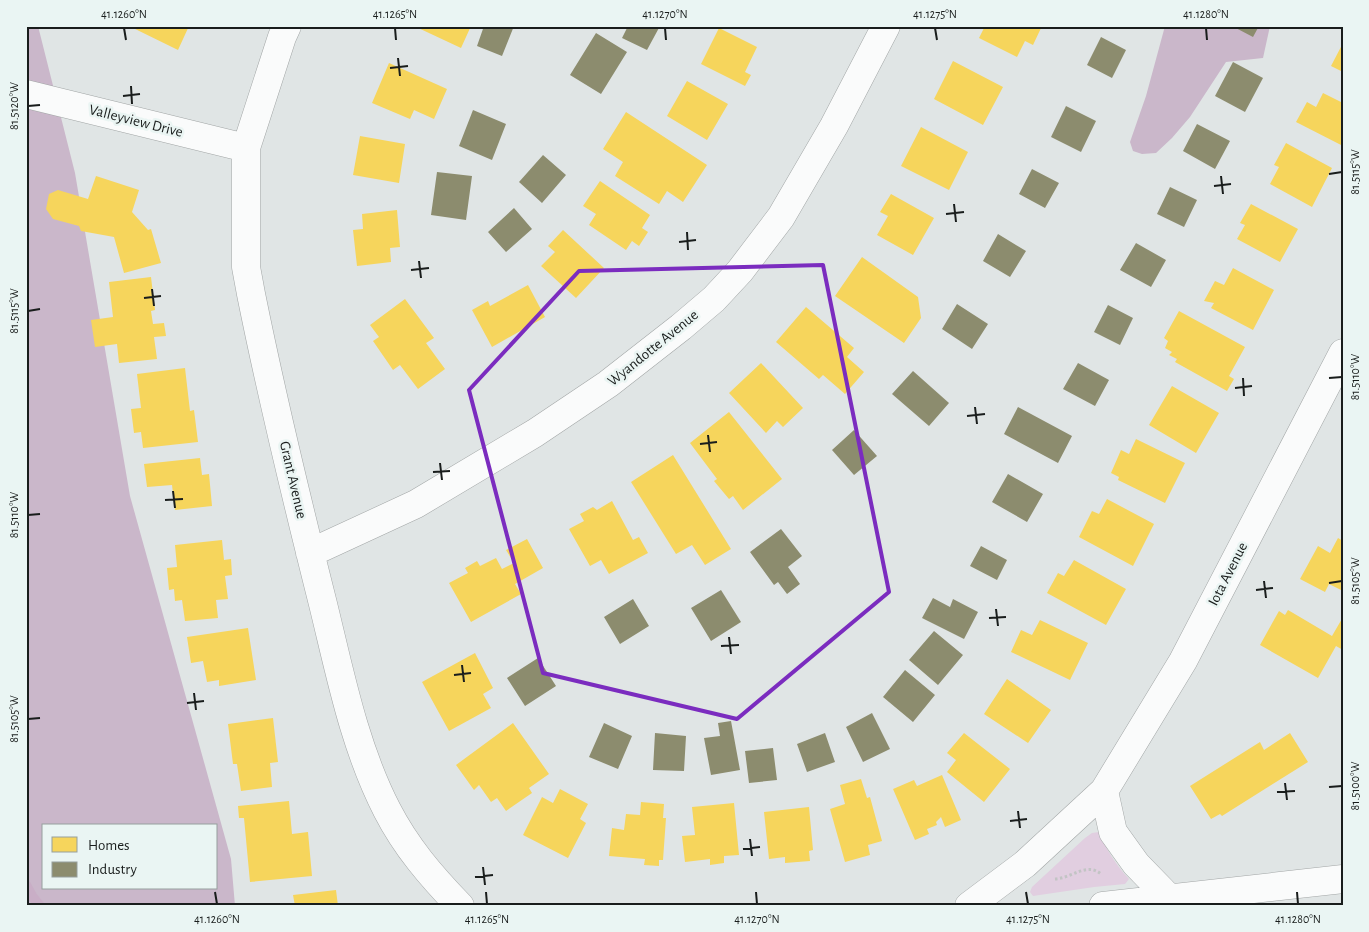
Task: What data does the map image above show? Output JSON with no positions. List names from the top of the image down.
{
  "streets": {
    "street": [
      "Valleyview Drive",
      "Wyandotte Avenue",
      "Grant Avenue",
      "Iota Avenue"
    ]
  },
  "crossings": [
    ["Valleyview Drive", "Grant Avenue"],
    ["Wyandotte Avenue", "Grant Avenue"]
  ],
  "legend": ["Homes", "Industry"],
  "coordinates": [
    "41.1260°N",
    "41.1265°N",
    "41.1270°N",
    "41.1275°N",
    "41.1280°N",
    "81.5120°W",
    "81.5115°W",
    "81.5110°W",
    "81.5105°W",
    "81.5100°W"
  ]
}
